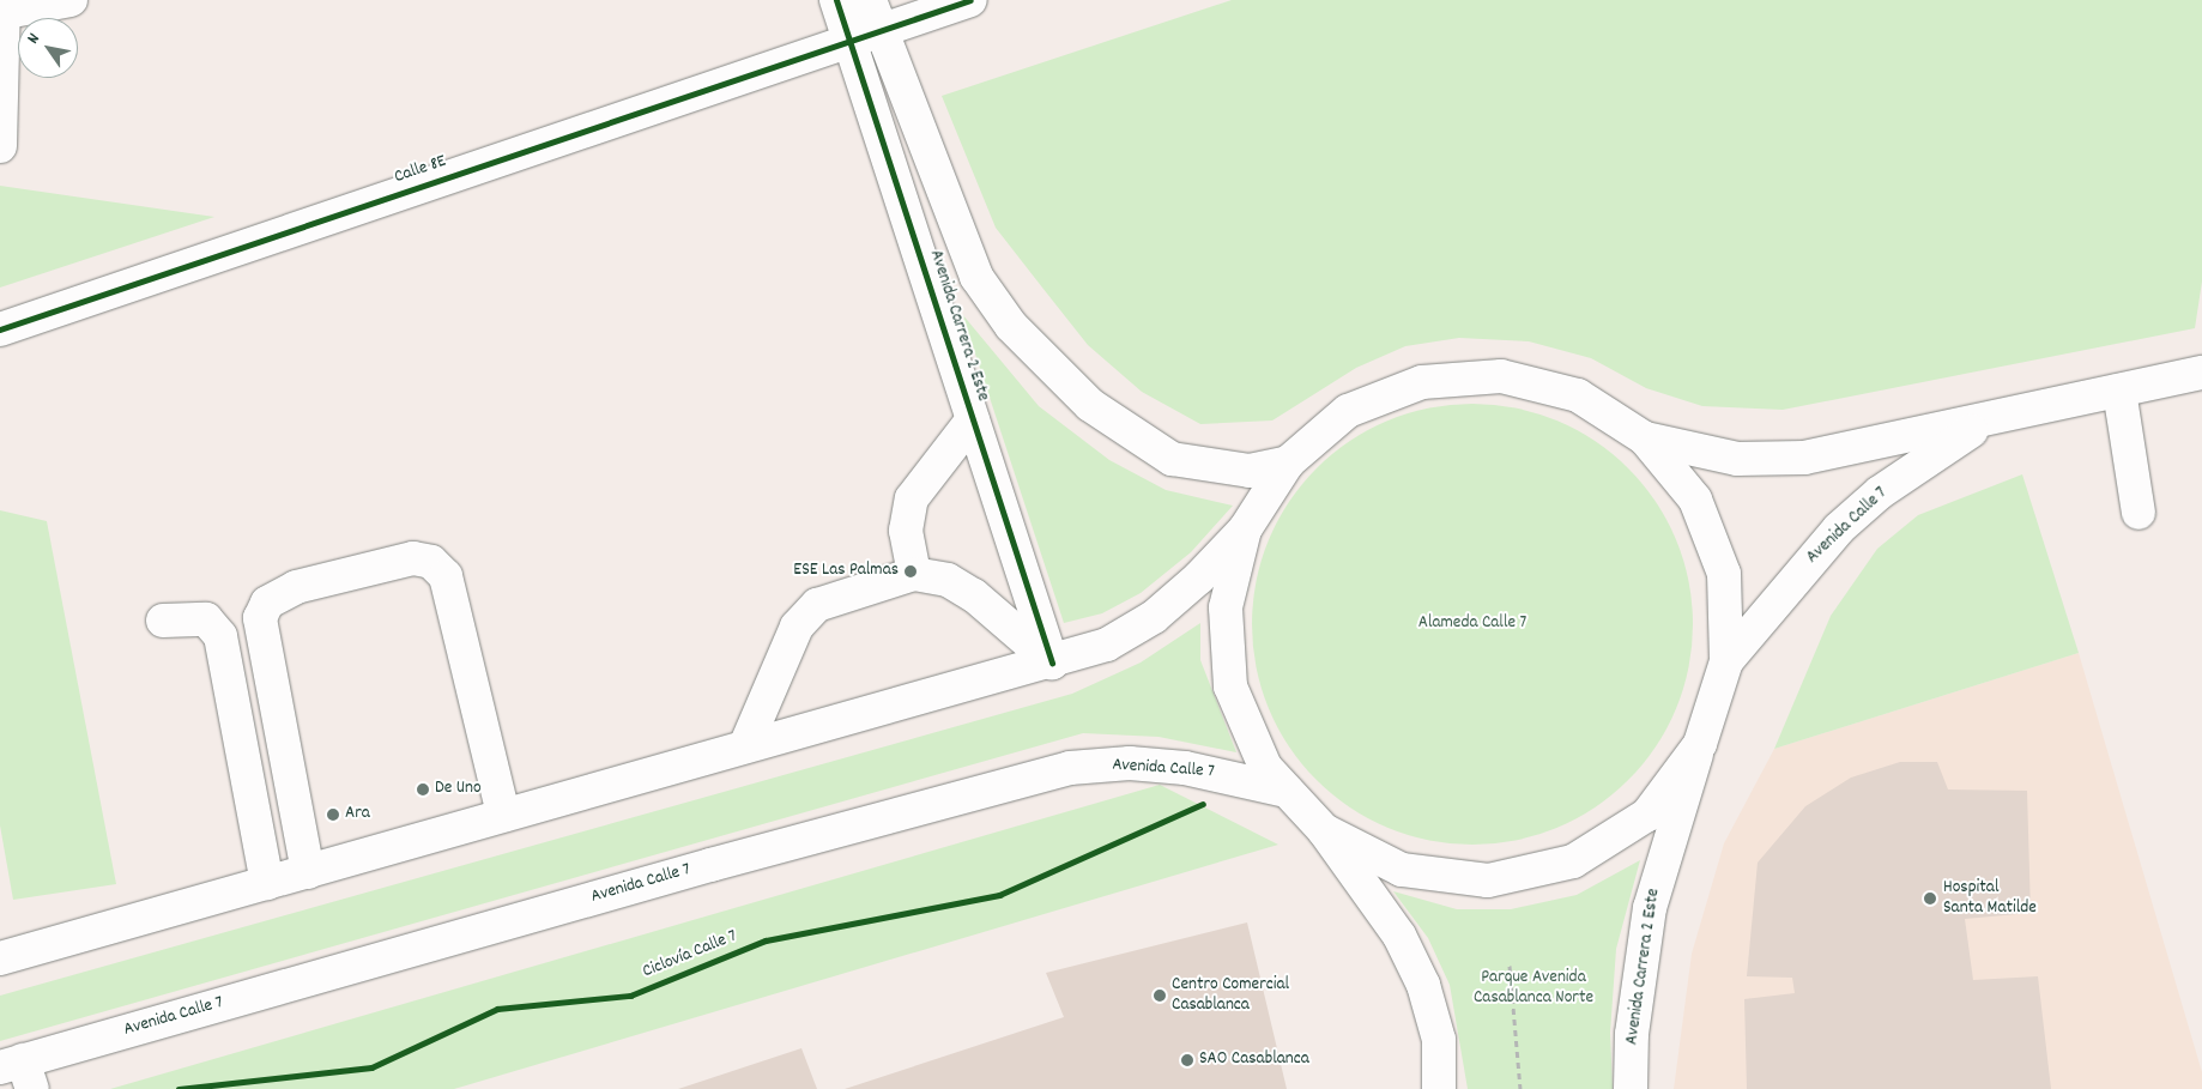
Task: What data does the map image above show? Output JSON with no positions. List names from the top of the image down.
{
  "streets": {
    "main road": ["Calle 8E", "Avenida Carrera 2 Este", "Avenida Calle 7"],
    "cycle path": ["Ciclovía Calle 7"]
  },
  "crossings": [
    ["Calle 8E", "Avenida Carrera 2 Este"],
    ["Avenida Carrera 2 Este", "Avenida Calle 7"]
  ],
  "parks": ["Alameda Calle 7", "Parque Avenida Casablanca Norte"],
  "places": [
    "ESE Las Palmas",
    "De Uno",
    "Ara",
    "Hospital Santa Matilde",
    "Centro Comercial Casablanca",
    "SAO Casablanca"
  ],
  "north": "top left"
}
